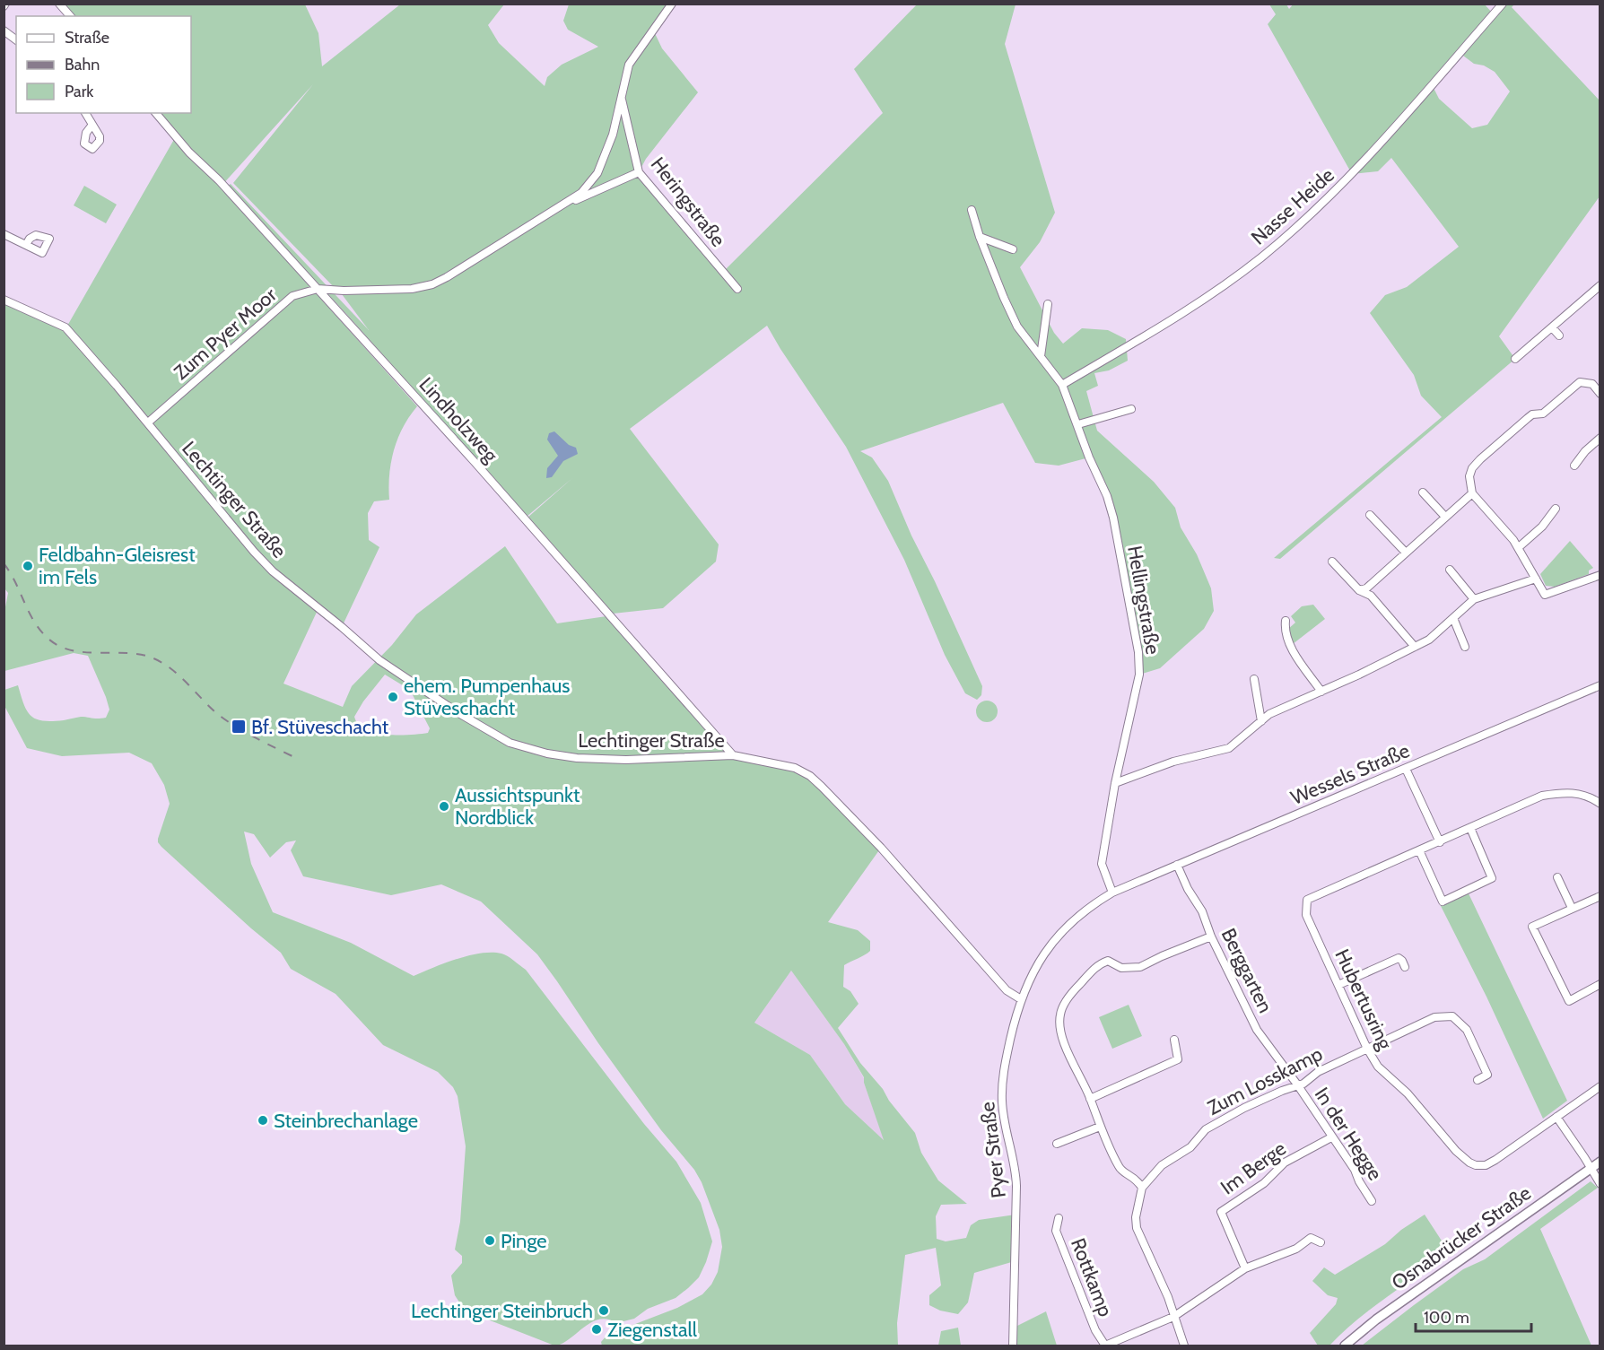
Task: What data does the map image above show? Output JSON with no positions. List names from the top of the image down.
{
  "streets": {
    "street": [
      "Heringstraße",
      "Nasse Heide",
      "Zum Pyer Moor",
      "Lindholzweg",
      "Lechtinger Straße",
      "Hellingstraße",
      "Wessels Straße",
      "Berggarten",
      "Hubertusring",
      "Zum Losskamp",
      "In der Hegge",
      "Pyer Straße",
      "Im Berge",
      "Osnabrücker Straße",
      "Rottkamp"
    ]
  },
  "crossings": [
    ["Heringstraße", "Zum Pyer Moor"],
    ["Nasse Heide", "Hellingstraße"],
    ["Zum Pyer Moor", "Lindholzweg"],
    ["Zum Pyer Moor", "Lechtinger Straße"],
    ["Lindholzweg", "Lechtinger Straße"],
    ["Lechtinger Straße", "Pyer Straße"],
    ["Hellingstraße", "Wessels Straße"],
    ["Hellingstraße", "Pyer Straße"],
    ["Wessels Straße", "Berggarten"],
    ["Wessels Straße", "Pyer Straße"],
    ["Berggarten", "Zum Losskamp"],
    ["Berggarten", "In der Hegge"],
    ["Hubertusring", "Zum Losskamp"],
    ["Zum Losskamp", "In der Hegge"],
    ["Zum Losskamp", "Rottkamp"],
    ["In der Hegge", "Im Berge"]
  ],
  "places": {
    "other": [
      "Feldbahn-Gleisrest im Fels",
      "ehem. Pumpenhaus Stüveschacht",
      "Aussichtspunkt Nordblick",
      "Steinbrechanlage",
      "Pinge",
      "Lechtinger Steinbruch",
      "Ziegenstall"
    ],
    "transit": ["Bf. Stüveschacht"]
  },
  "legend": ["Straße", "Bahn", "Park"],
  "scale_bar": "100 m"
}
